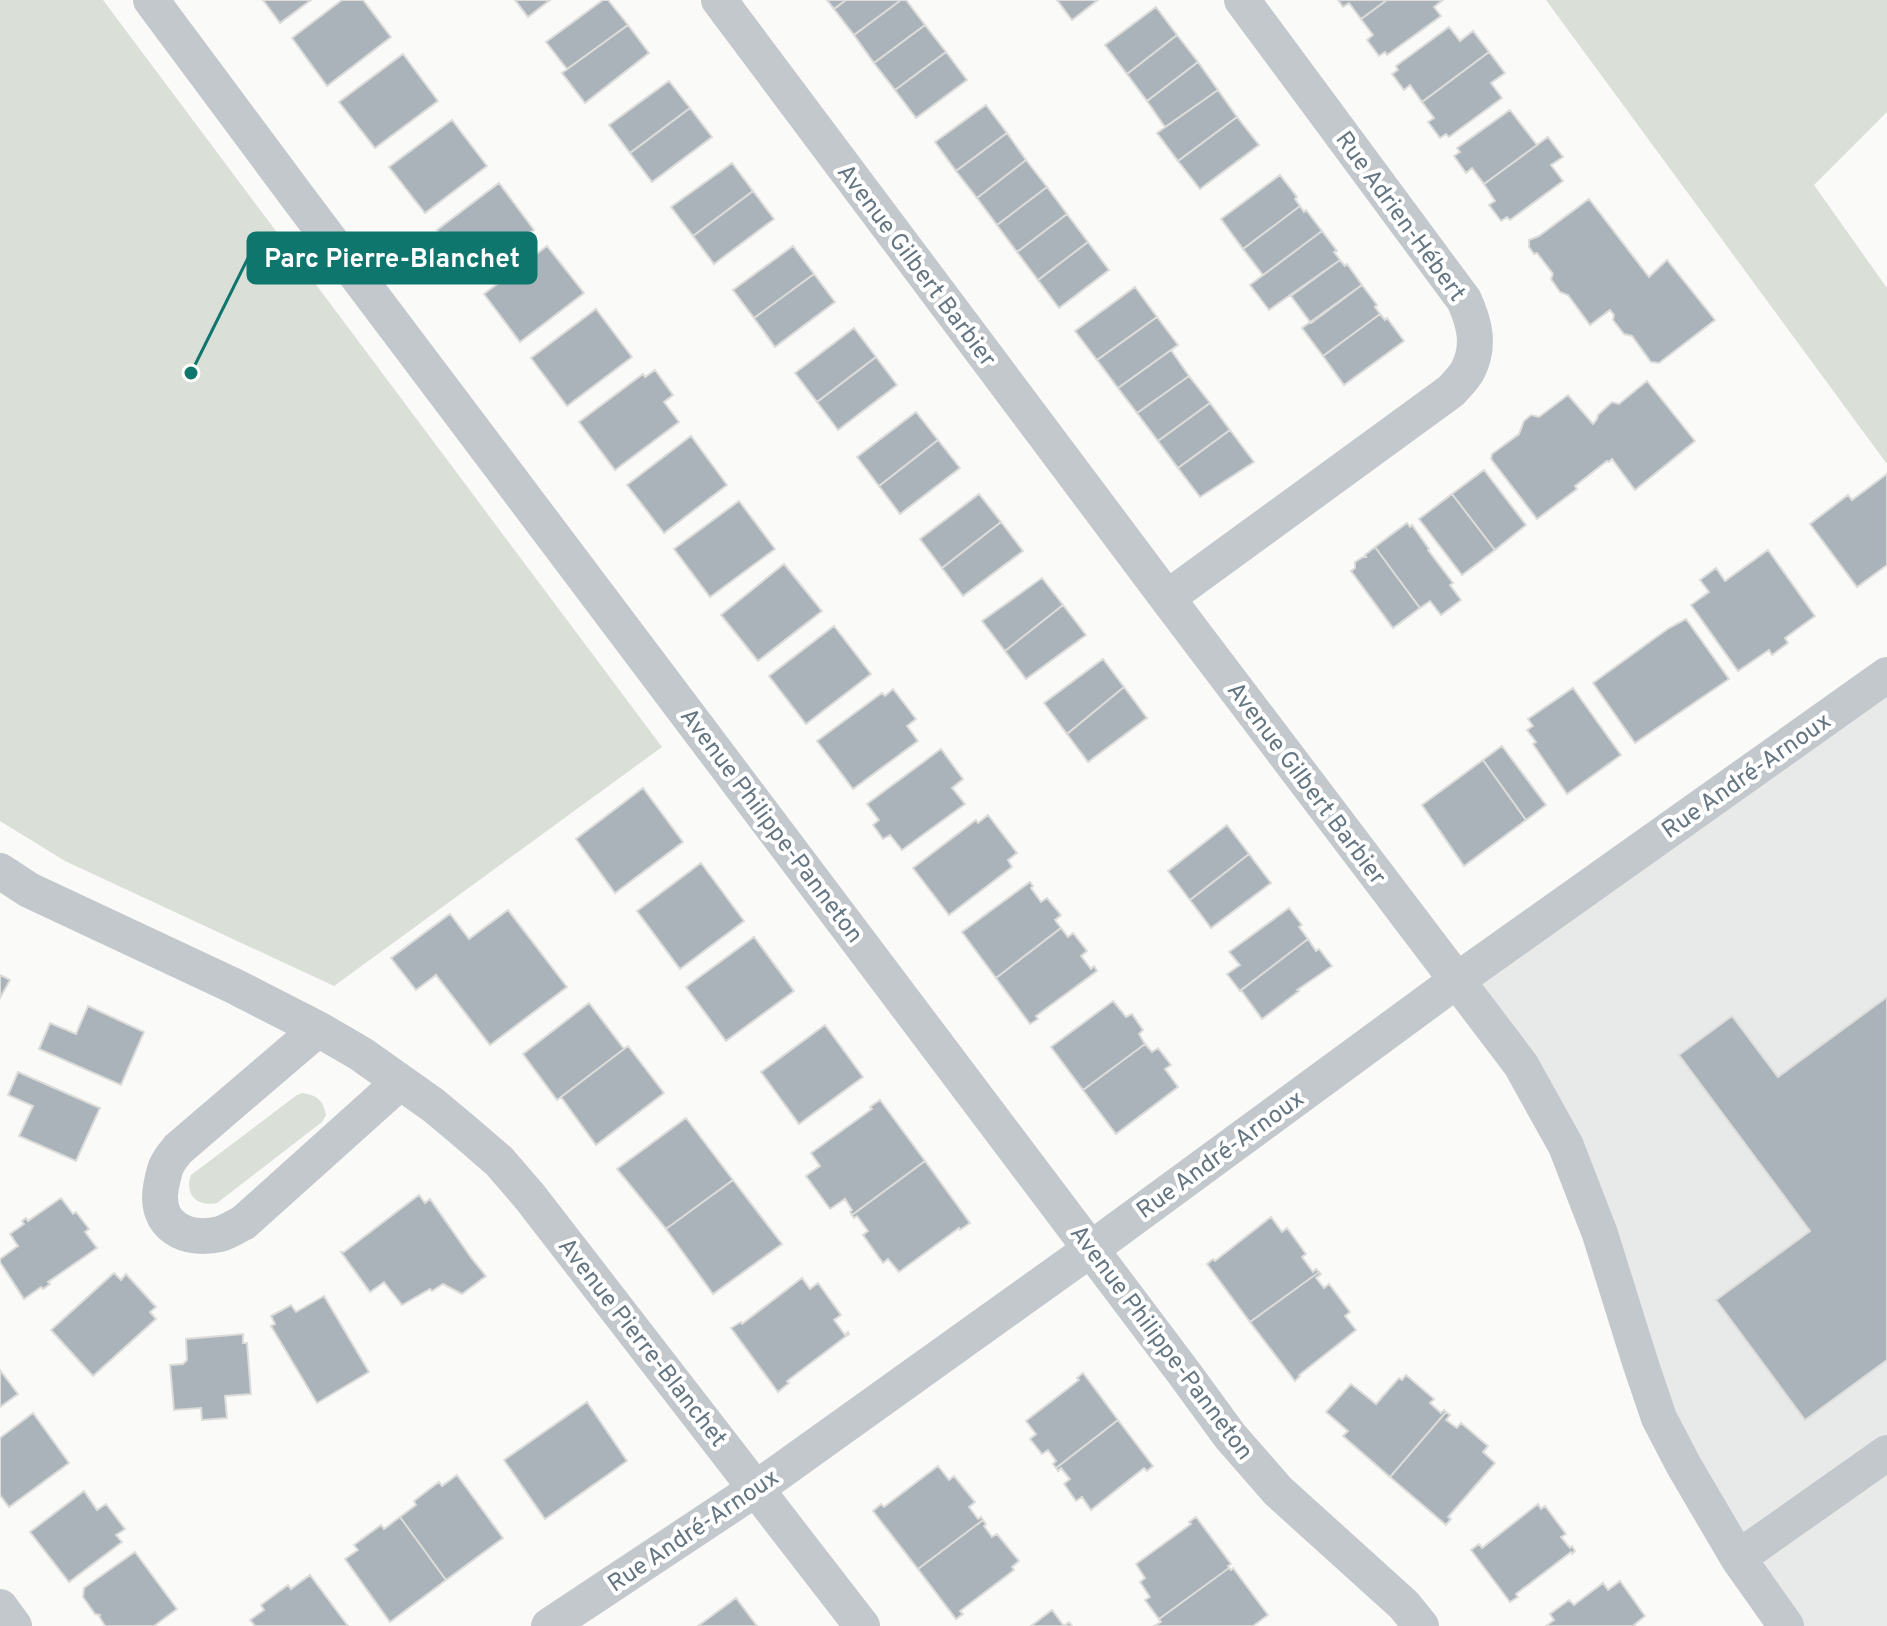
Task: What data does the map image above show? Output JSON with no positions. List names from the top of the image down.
{
  "streets": {
    "street": [
      "Rue Adrien-Hébert",
      "Avenue Gilbert Barbier",
      "Rue André-Arnoux",
      "Avenue Philippe-Panneton",
      "Avenue Pierre-Blanchet"
    ]
  },
  "crossings": [
    ["Rue Adrien-Hébert", "Avenue Gilbert Barbier"],
    ["Avenue Gilbert Barbier", "Rue André-Arnoux"],
    ["Rue André-Arnoux", "Avenue Philippe-Panneton"],
    ["Rue André-Arnoux", "Avenue Pierre-Blanchet"]
  ],
  "places": ["Parc Pierre-Blanchet"]
}
